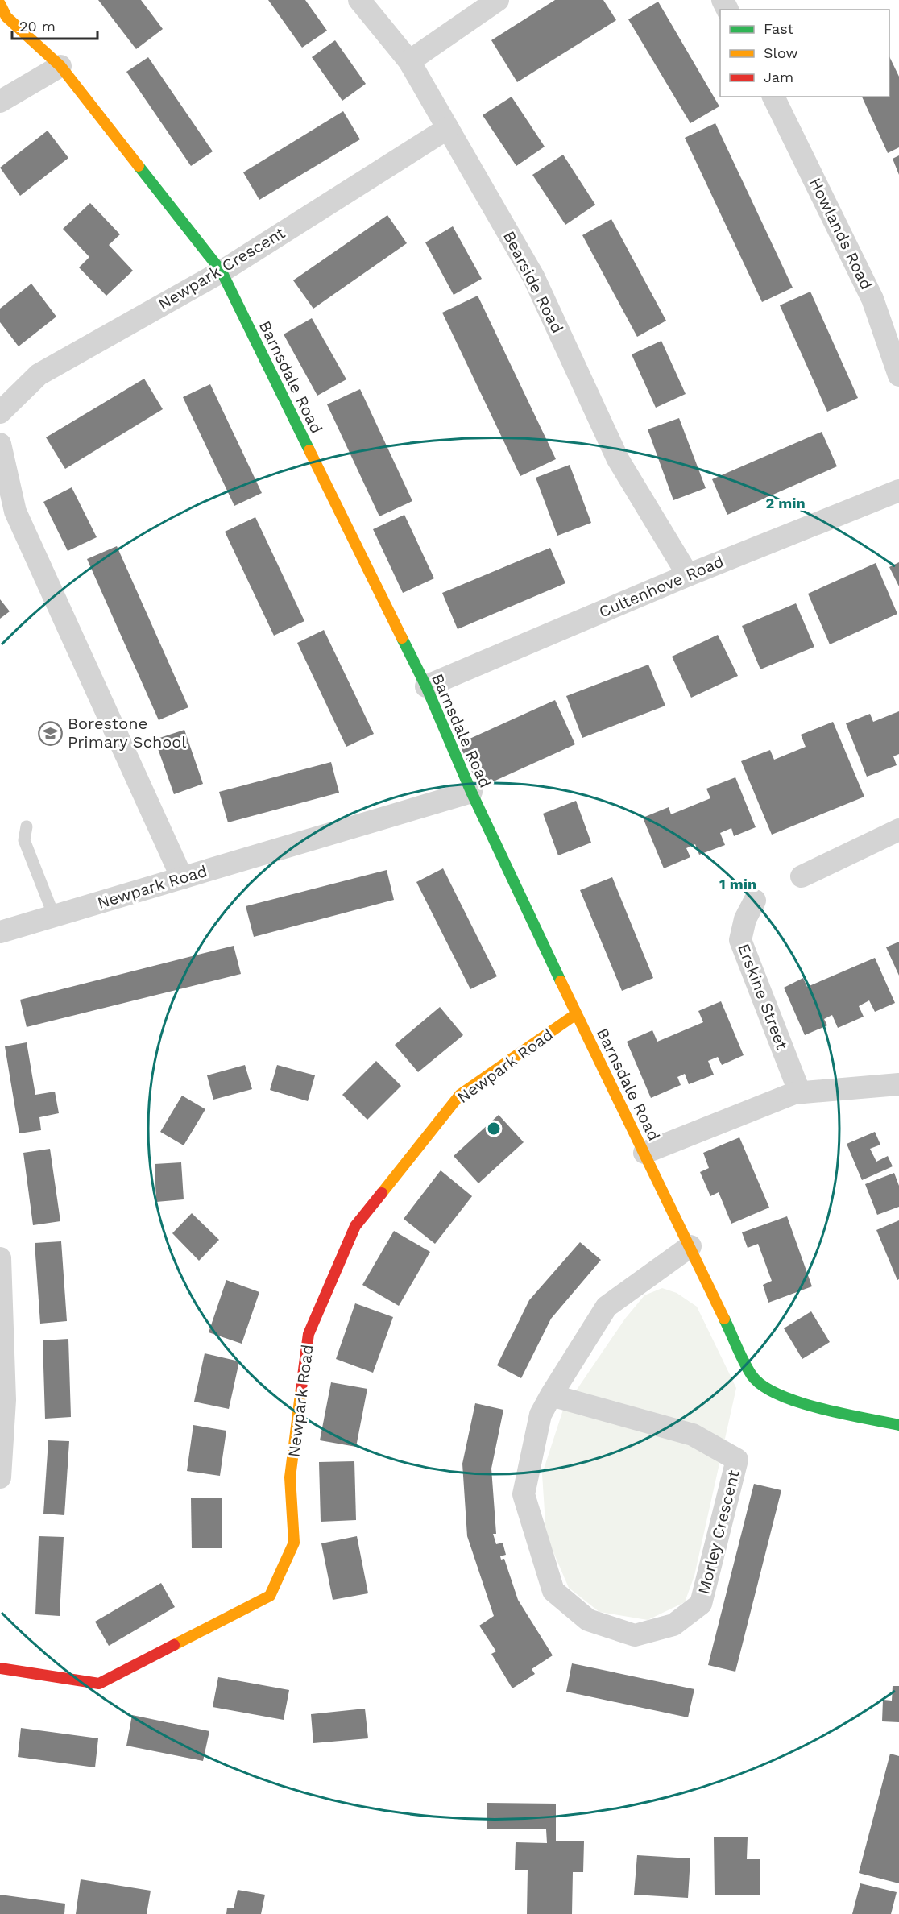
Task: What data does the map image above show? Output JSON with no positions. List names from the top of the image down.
{
  "streets": {
    "street": [
      "Howlands Road",
      "Newpark Crescent",
      "Bearside Road",
      "Barnsdale Road",
      "Cultenhove Road",
      "Newpark Road",
      "Erskine Street",
      "Morley Crescent"
    ]
  },
  "crossings": [
    ["Newpark Crescent", "Bearside Road"],
    ["Newpark Crescent", "Barnsdale Road"],
    ["Bearside Road", "Cultenhove Road"],
    ["Barnsdale Road", "Cultenhove Road"],
    ["Barnsdale Road", "Newpark Road"],
    ["Barnsdale Road", "Morley Crescent"]
  ],
  "places": {
    "school or university": ["Borestone Primary School"]
  },
  "legend": ["Fast", "Slow", "Jam"],
  "scale_bar": "20 m",
  "rings": ["2 min", "1 min"]
}
